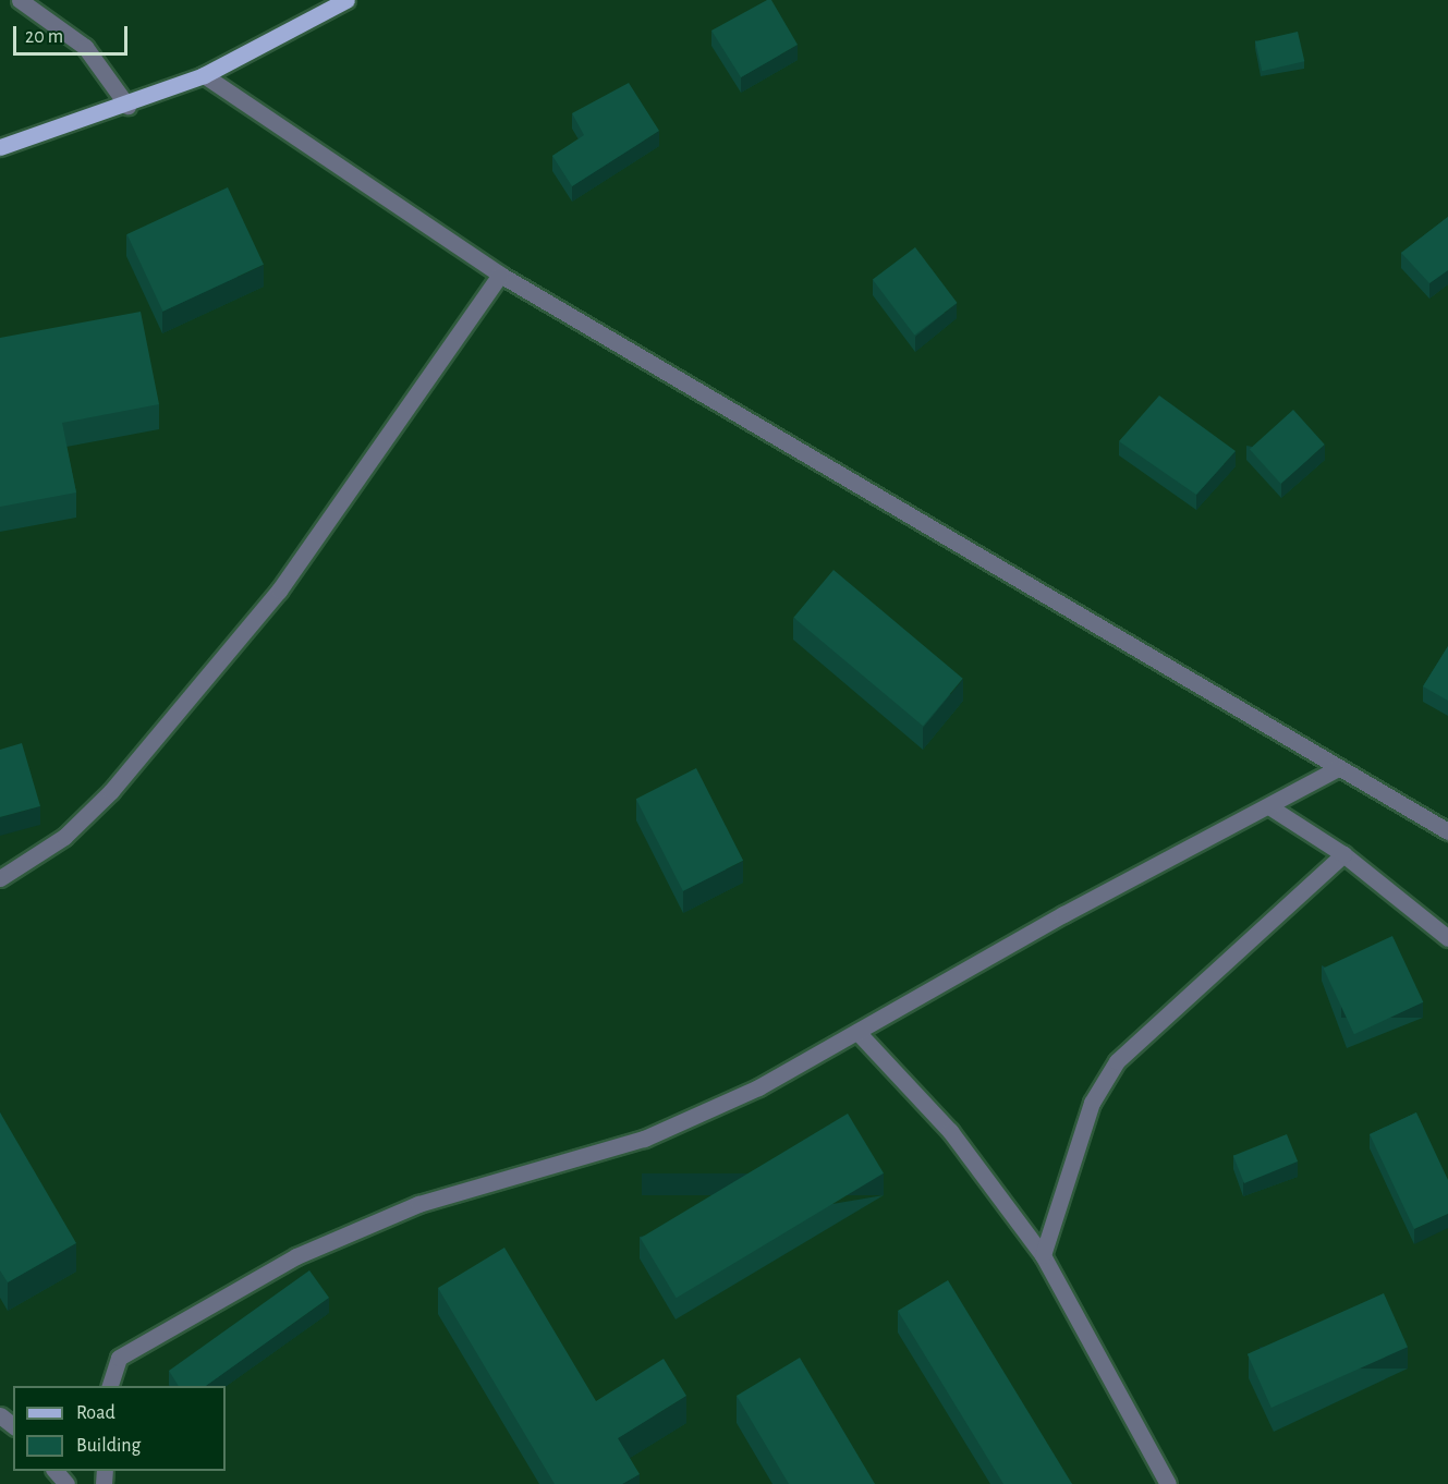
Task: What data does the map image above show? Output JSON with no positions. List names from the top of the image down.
{
  "legend": ["Road", "Building"],
  "scale_bar": "20 m"
}
